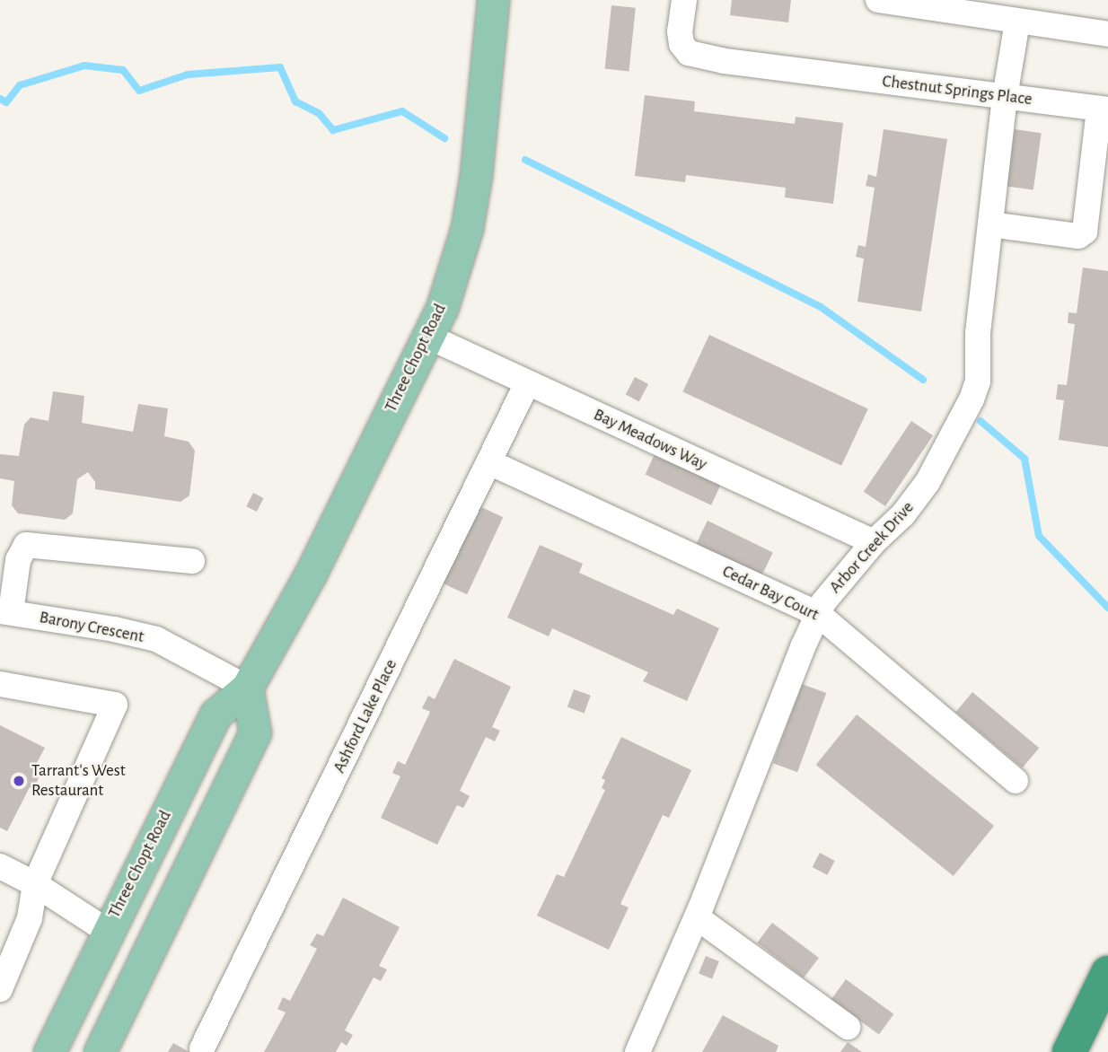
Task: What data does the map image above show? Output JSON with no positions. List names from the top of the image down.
{
  "streets": {
    "main road": ["Three Chopt Road"],
    "street": [
      "Chestnut Springs Place",
      "Bay Meadows Way",
      "Arbor Creek Drive",
      "Cedar Bay Court",
      "Barony Crescent",
      "Ashford Lake Place"
    ]
  },
  "crossings": [
    ["Chestnut Springs Place", "Arbor Creek Drive"],
    ["Three Chopt Road", "Bay Meadows Way"],
    ["Three Chopt Road", "Barony Crescent"],
    ["Bay Meadows Way", "Arbor Creek Drive"],
    ["Bay Meadows Way", "Ashford Lake Place"],
    ["Arbor Creek Drive", "Cedar Bay Court"],
    ["Cedar Bay Court", "Ashford Lake Place"]
  ],
  "places": ["Tarrant's West Restaurant"]
}
